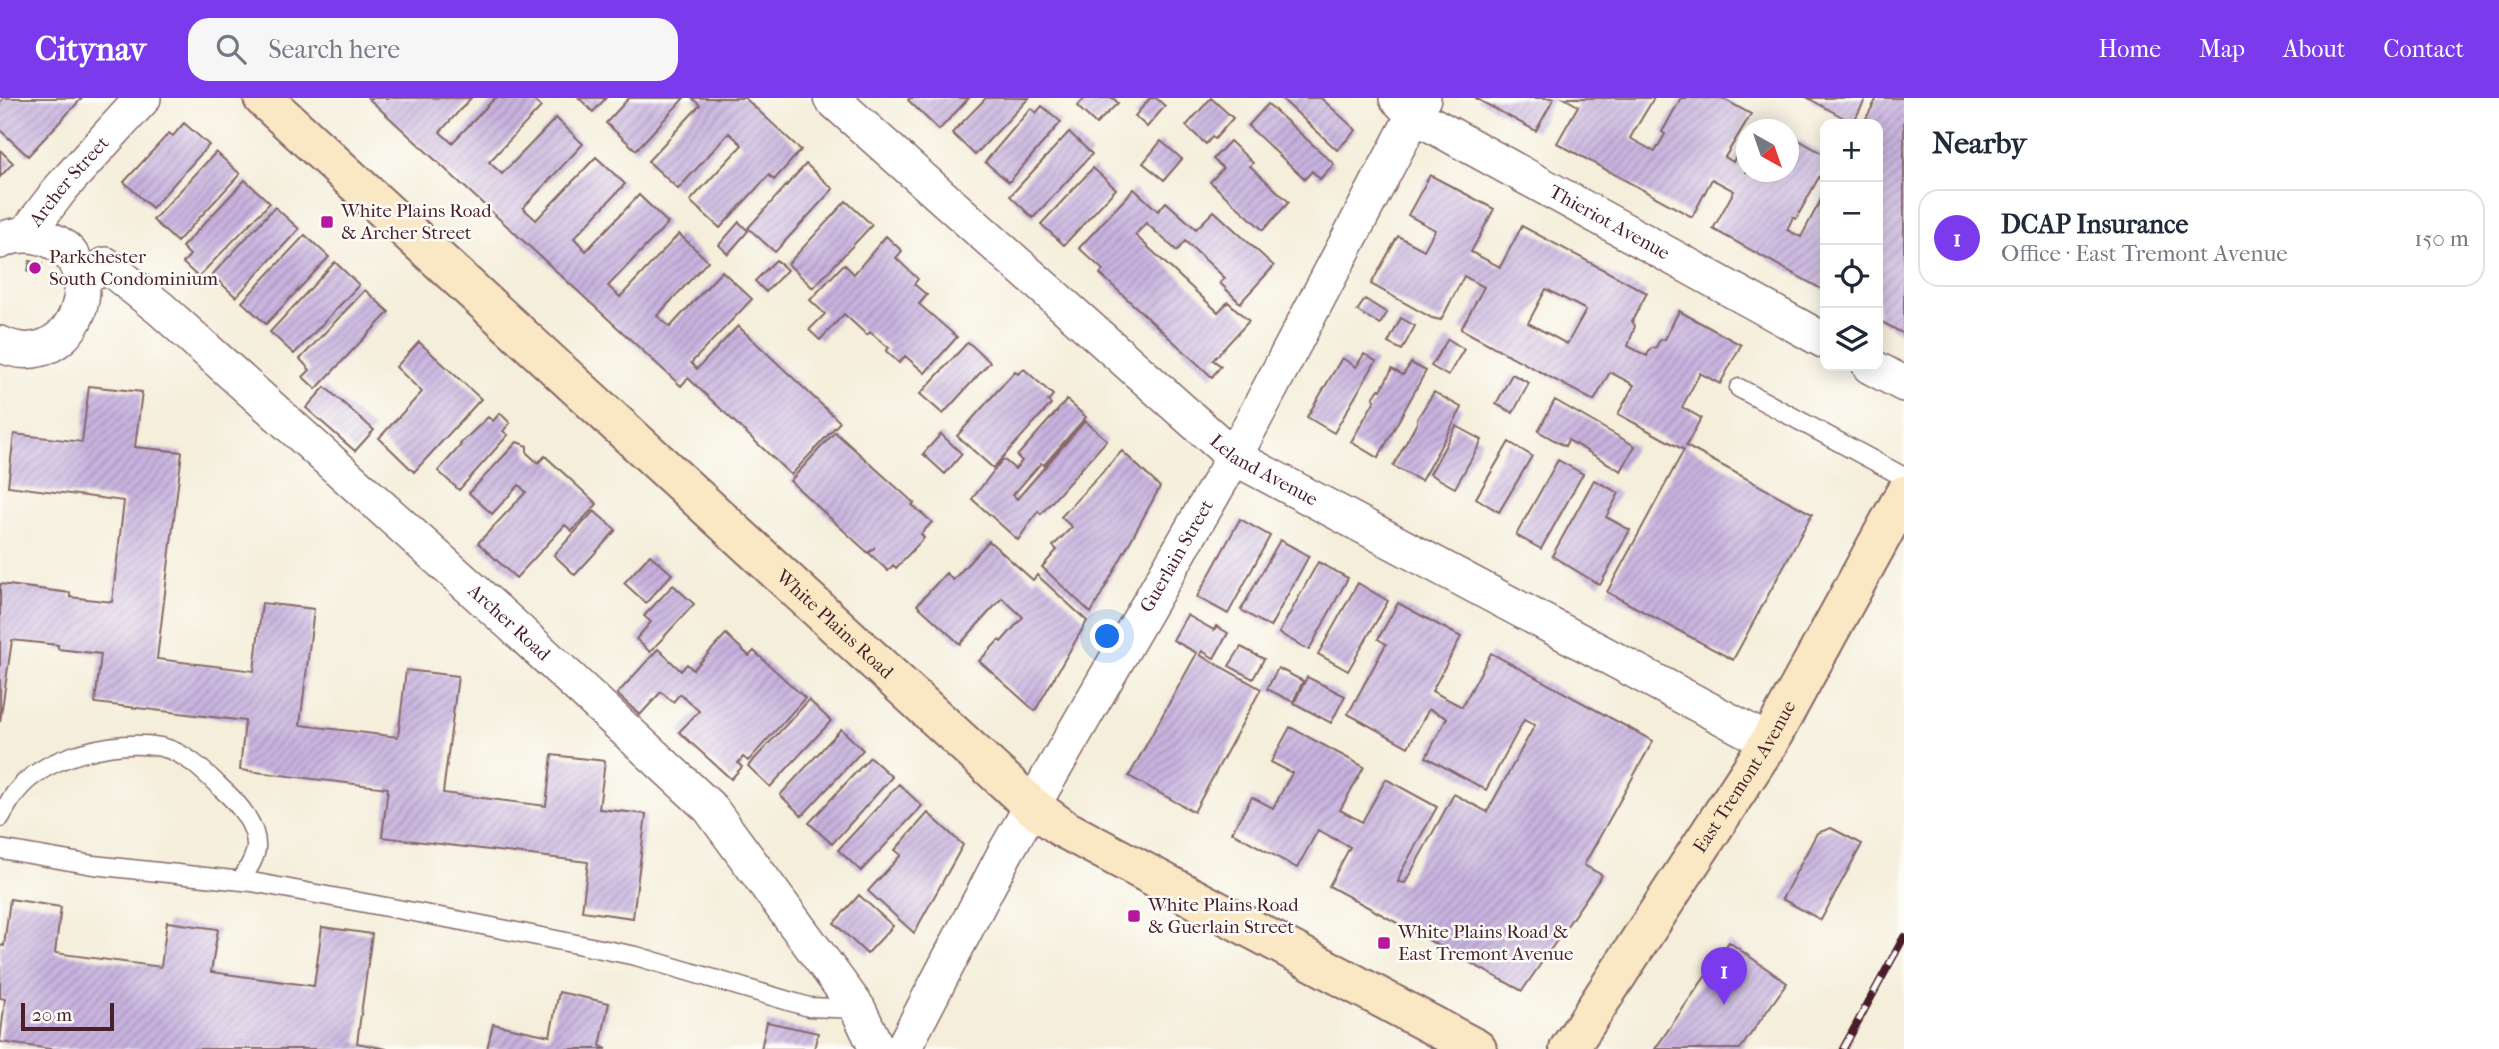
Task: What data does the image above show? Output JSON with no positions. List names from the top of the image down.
{
  "streets": {
    "main road": ["White Plains Road", "East Tremont Avenue"],
    "street": [
      "Archer Street",
      "Thieriot Avenue",
      "Leland Avenue",
      "Guerlain Street",
      "Archer Road"
    ]
  },
  "crossings": [
    ["Thieriot Avenue", "Guerlain Street"],
    ["Leland Avenue", "Guerlain Street"],
    ["Leland Avenue", "East Tremont Avenue"],
    ["Guerlain Street", "White Plains Road"]
  ],
  "places": {
    "transit": ["White Plains Road & Archer Street", "White Plains Road & Guerlain Street", "White Plains Road & East Tremont Avenue"],
    "other": ["Parkchester South Condominium"]
  },
  "scale_bar": "20 m",
  "north": "bottom right",
  "page": {
    "header": "Citynav",
    "search": "Search here",
    "nav": [
      "Home",
      "Map",
      "About",
      "Contact"
    ],
    "heading": "Nearby",
    "map_buttons": ["+", "−"],
    "list": [
      {
        "mark": "1",
        "name": "DCAP Insurance",
        "note": "Office · East Tremont Avenue",
        "value": "150 m"
      }
    ],
    "pins": "1",
    "scale": "20 m"
  }
}
